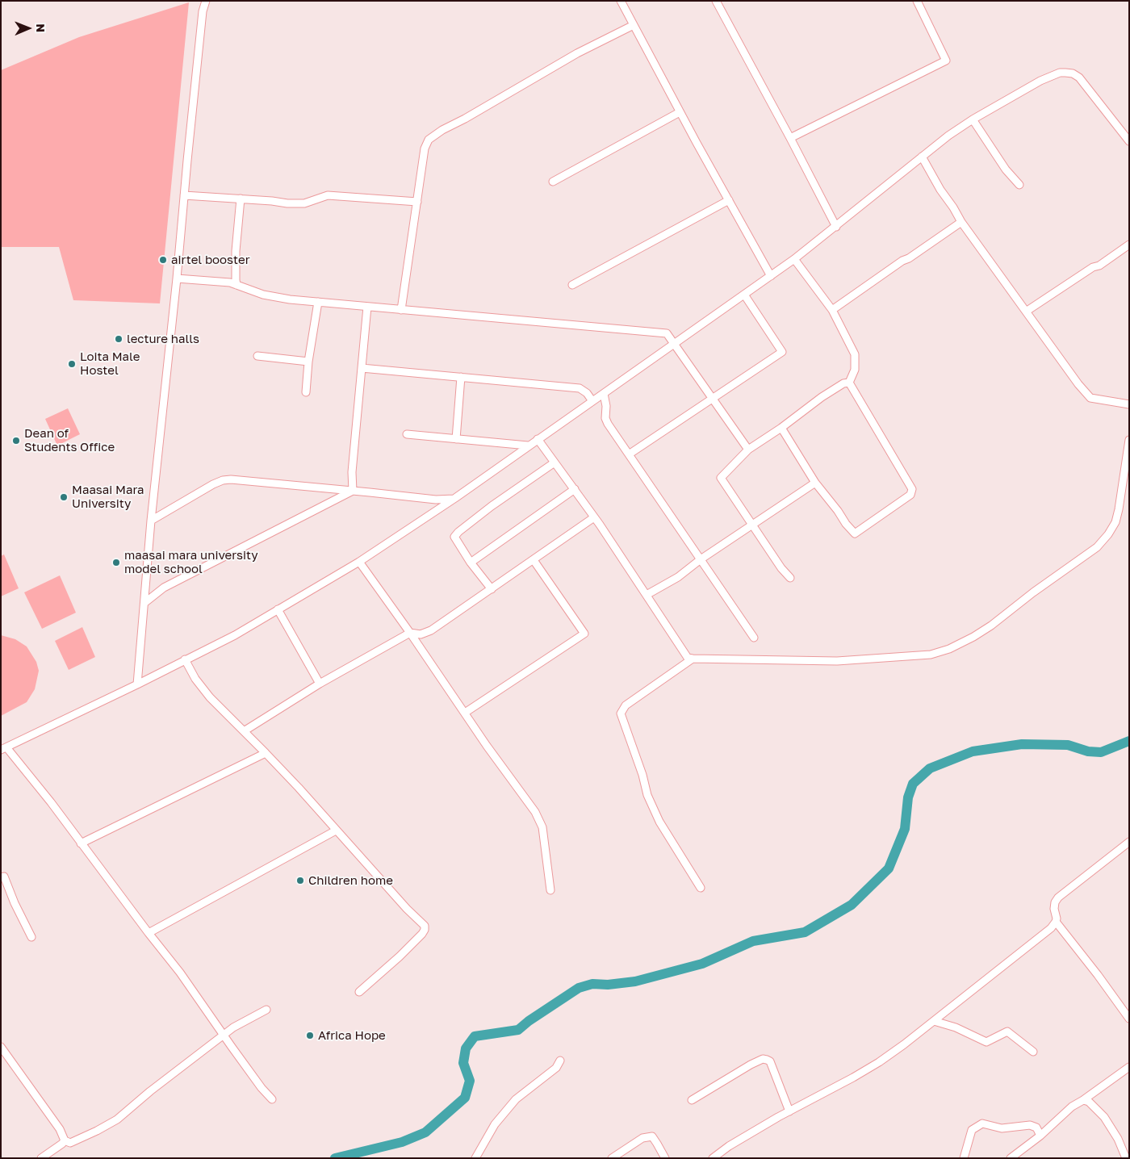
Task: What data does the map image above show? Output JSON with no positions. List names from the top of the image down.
{
  "places": [
    "airtel booster",
    "lecture halls",
    "Loita Male Hostel",
    "Dean of Students Office",
    "Maasai Mara University",
    "maasai mara university model school",
    "Children home",
    "Africa Hope"
  ],
  "north": "right"
}
